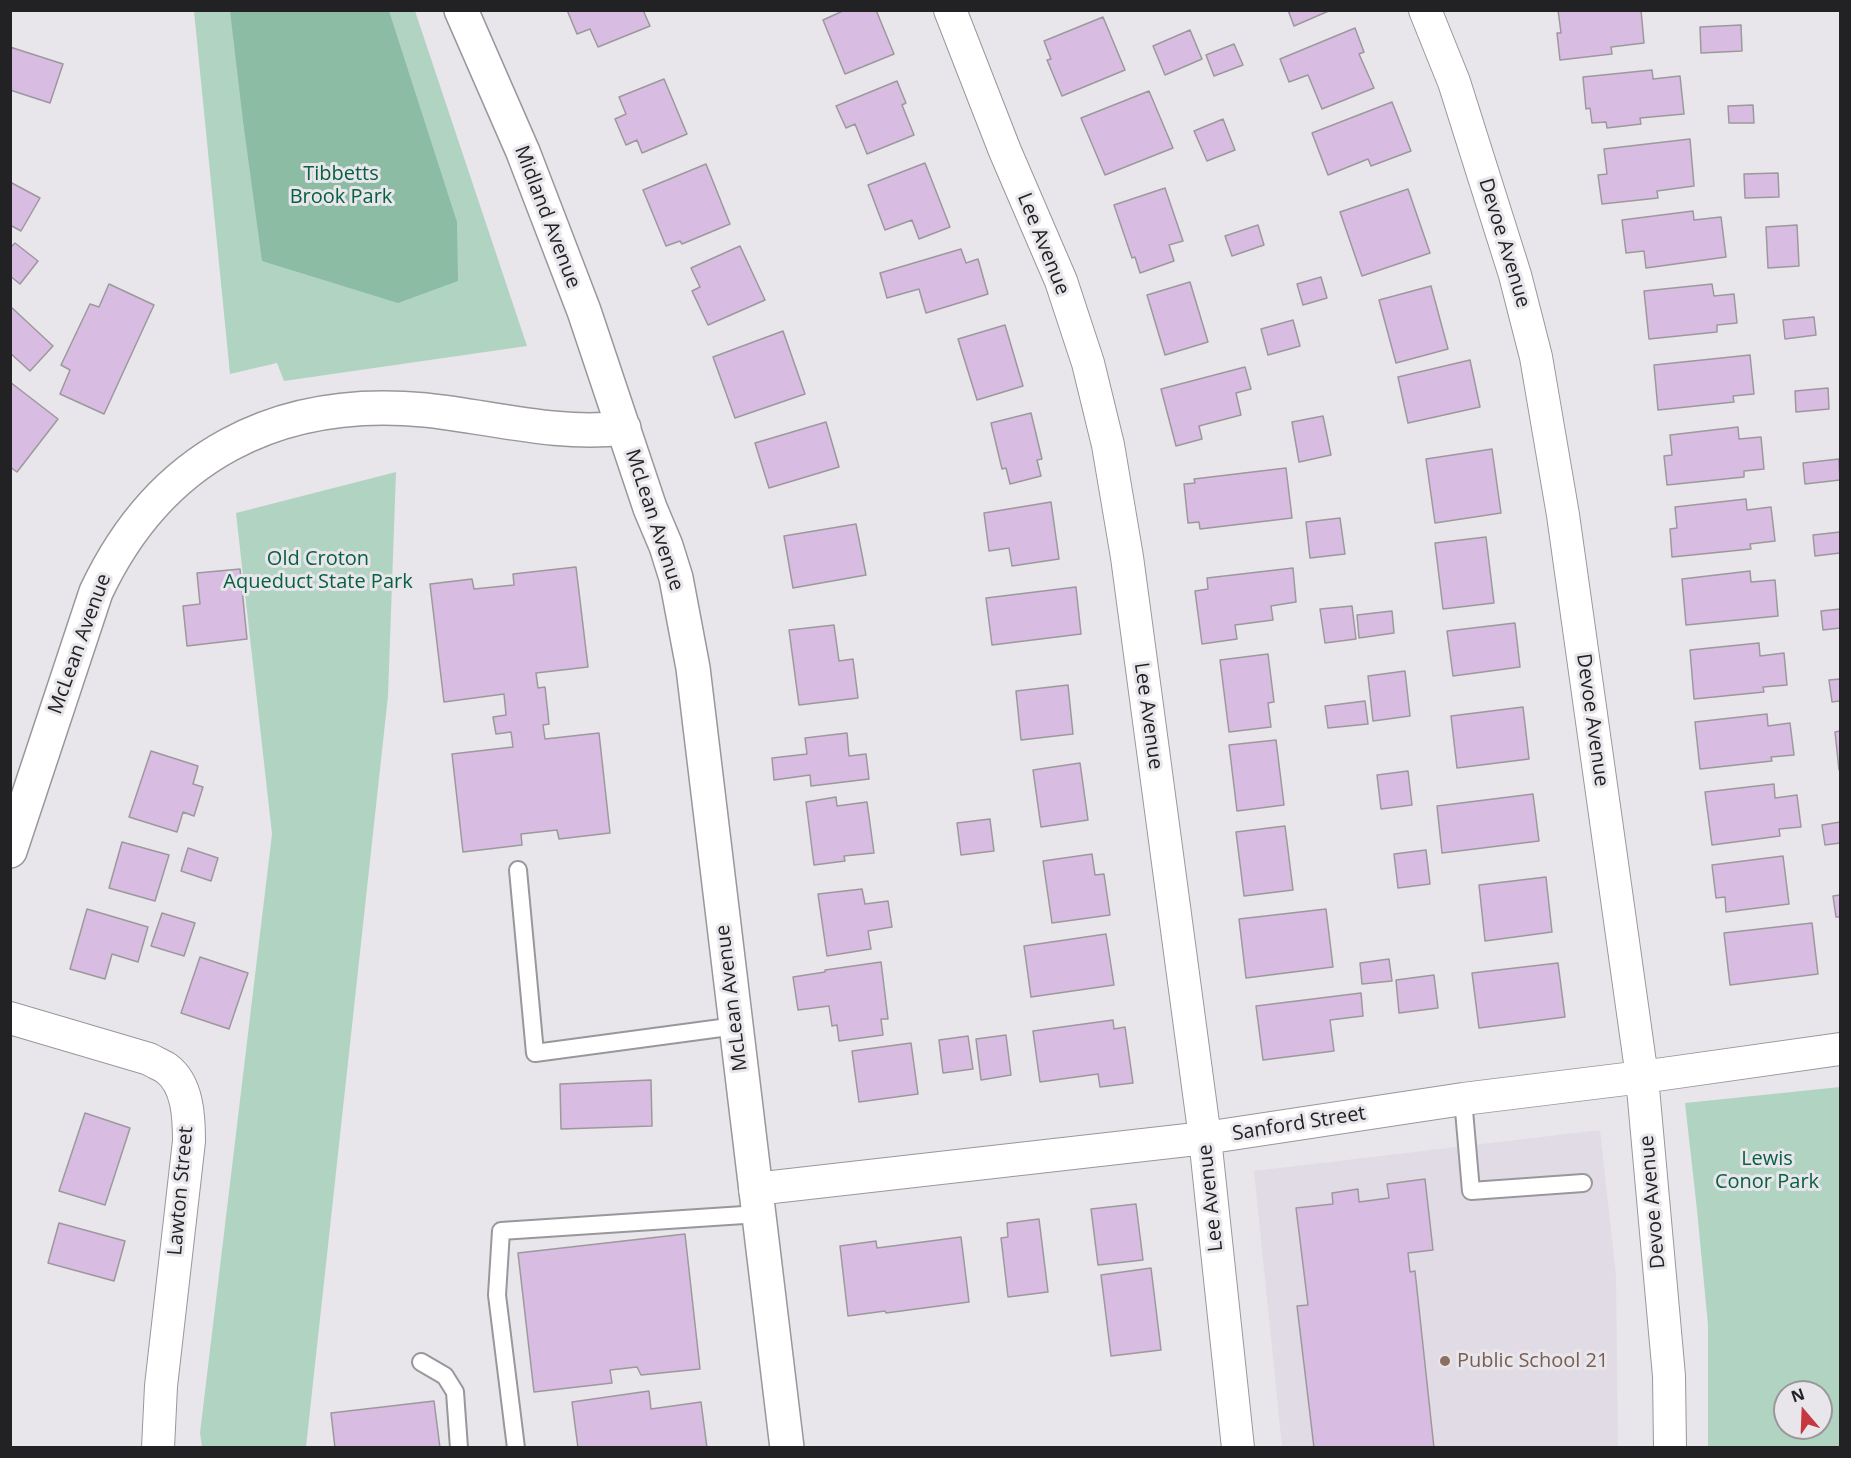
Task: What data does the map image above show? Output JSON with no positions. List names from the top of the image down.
{
  "streets": {
    "street": [
      "Midland Avenue",
      "Devoe Avenue",
      "Lee Avenue",
      "McLean Avenue",
      "Sanford Street",
      "Lawton Street"
    ]
  },
  "crossings": [
    ["Midland Avenue", "McLean Avenue"],
    ["Devoe Avenue", "Sanford Street"],
    ["Lee Avenue", "Sanford Street"],
    ["McLean Avenue", "Sanford Street"]
  ],
  "parks": ["Tibbetts Brook Park", "Old Croton Aqueduct State Park", "Lewis Conor Park"],
  "places": ["Public School 21"],
  "north": "top"
}
